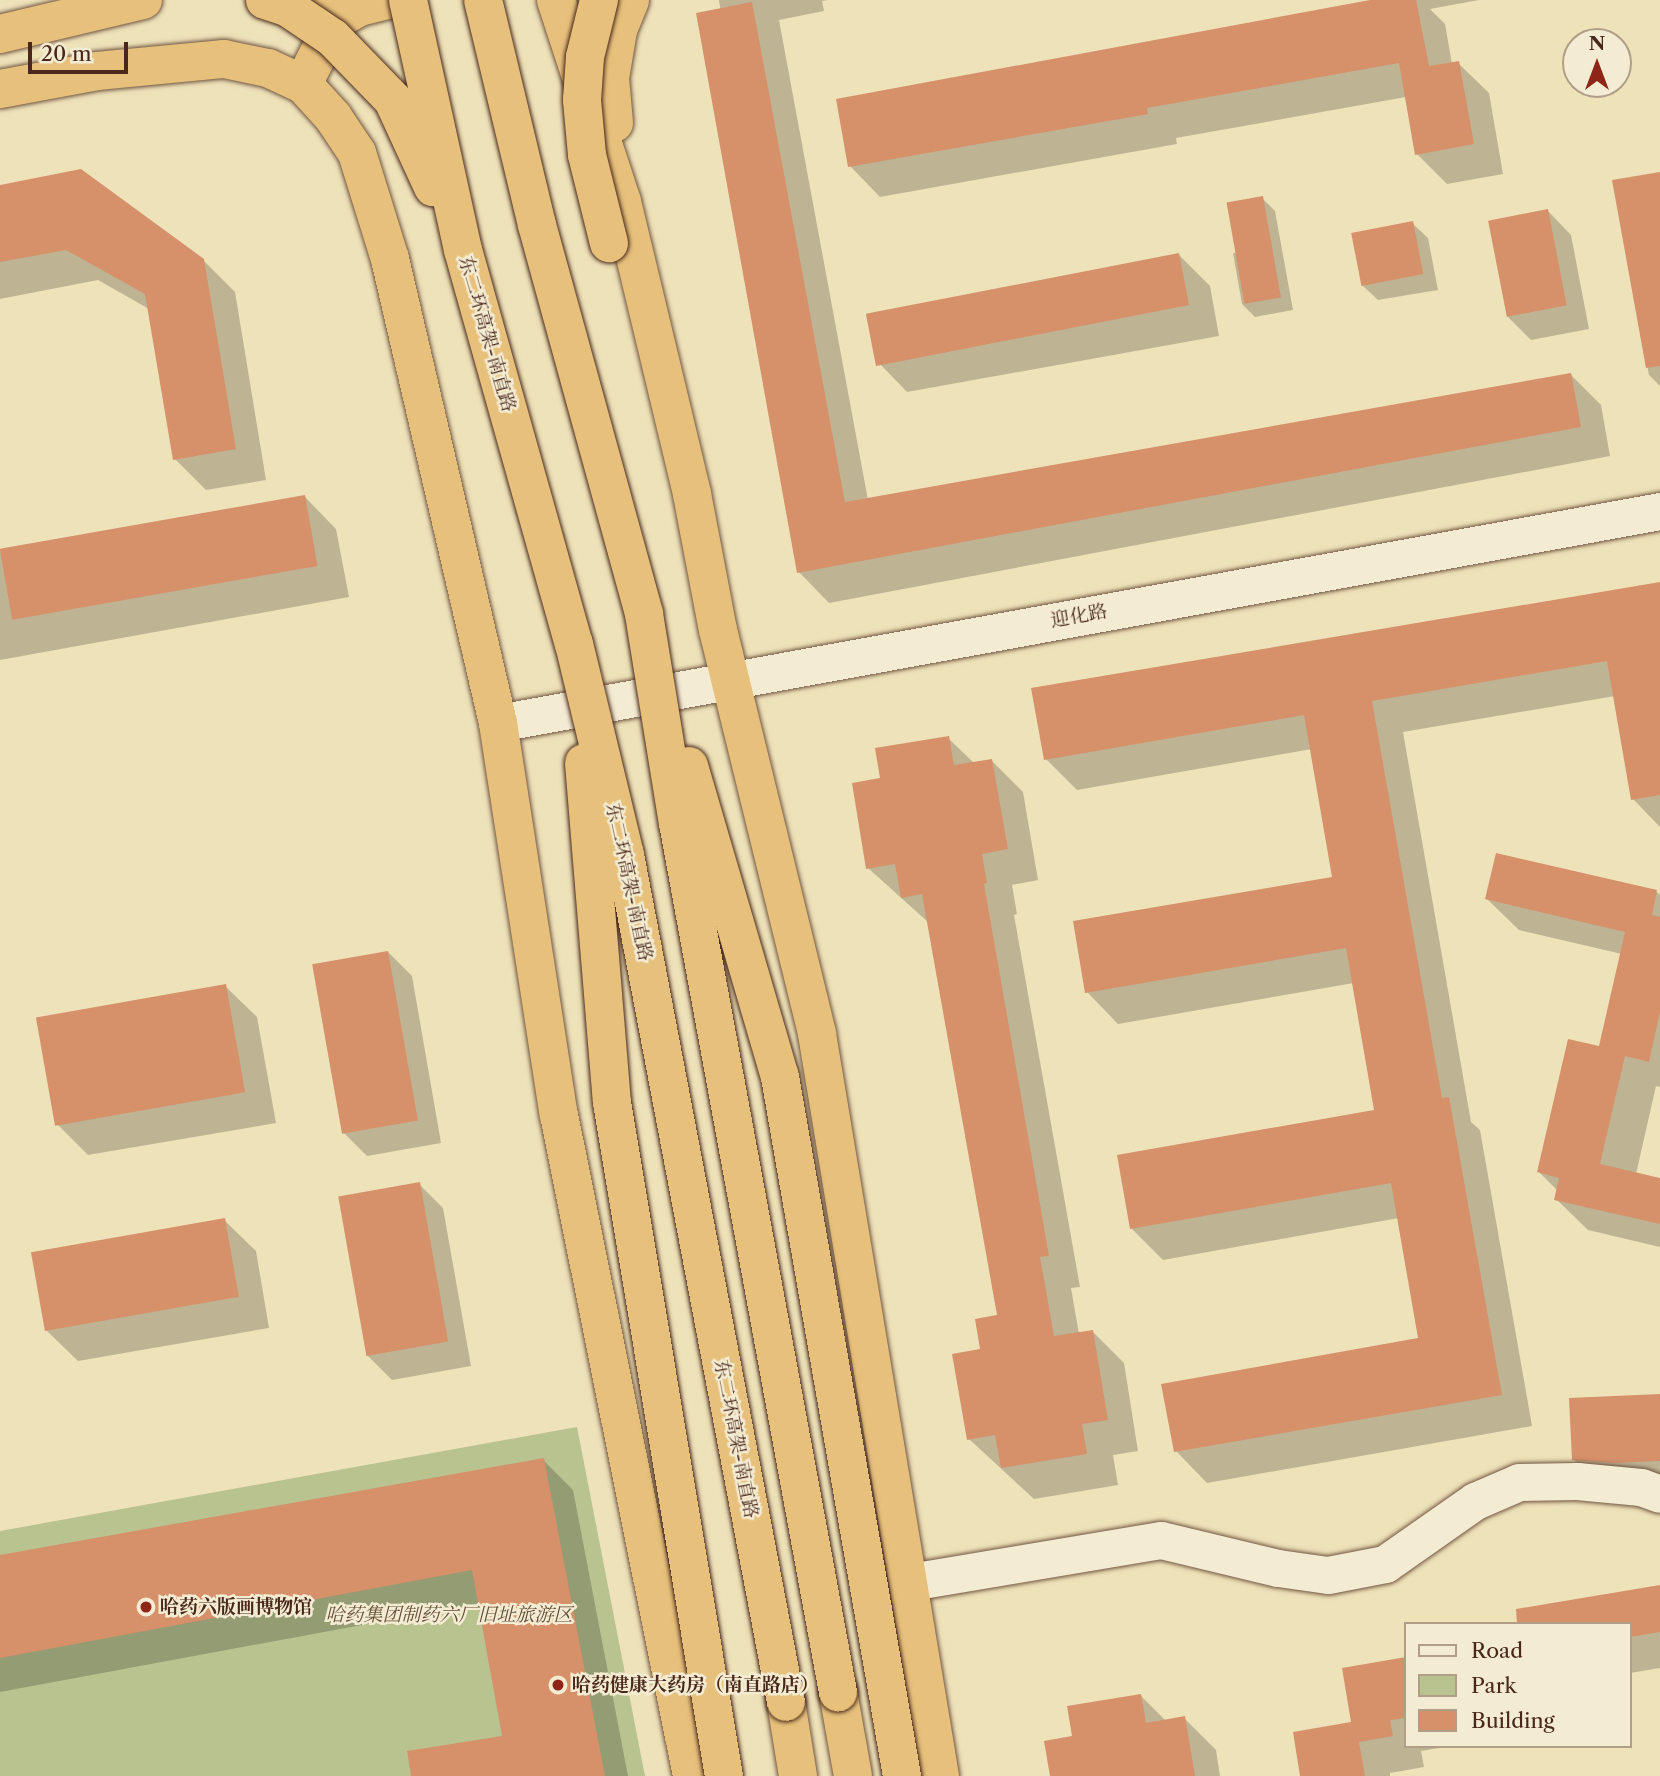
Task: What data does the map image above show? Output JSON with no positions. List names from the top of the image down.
{
  "streets": {
    "highway": ["东二环高架-南直路"],
    "street": ["迎化路"]
  },
  "parks": ["哈药集团制药六厂旧址旅游区"],
  "places": ["哈药六版画博物馆", "哈药健康大药房（南直路店）"],
  "legend": ["Road", "Park", "Building"],
  "scale_bar": "20 m",
  "north": "top"
}
